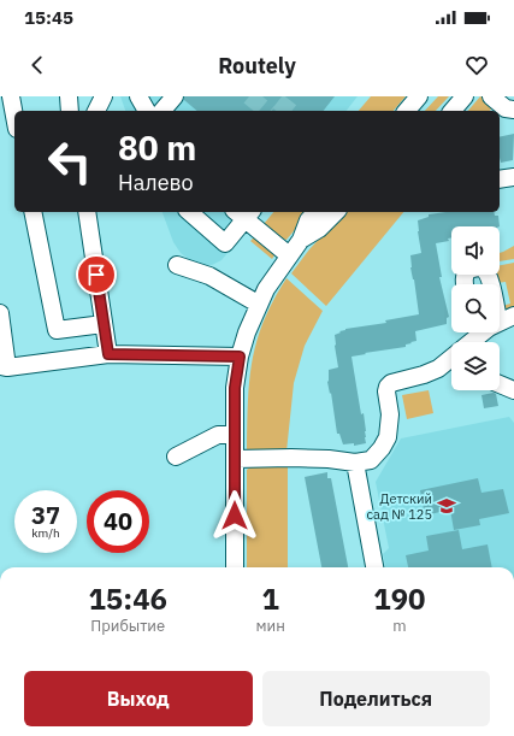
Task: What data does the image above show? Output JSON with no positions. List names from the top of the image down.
{
  "places": {
    "school or university": ["Детский сад № 125"]
  },
  "page": {
    "status": "15:45",
    "header": "Routely",
    "turn": ["80 m", "Налево"],
    "speed": "37 km/h",
    "limit": "40",
    "eta": [
      "15:46",
      "Прибытие",
      "1",
      "мин",
      "190",
      "m"
    ],
    "buttons": ["Выход", "Поделиться"]
  }
}
